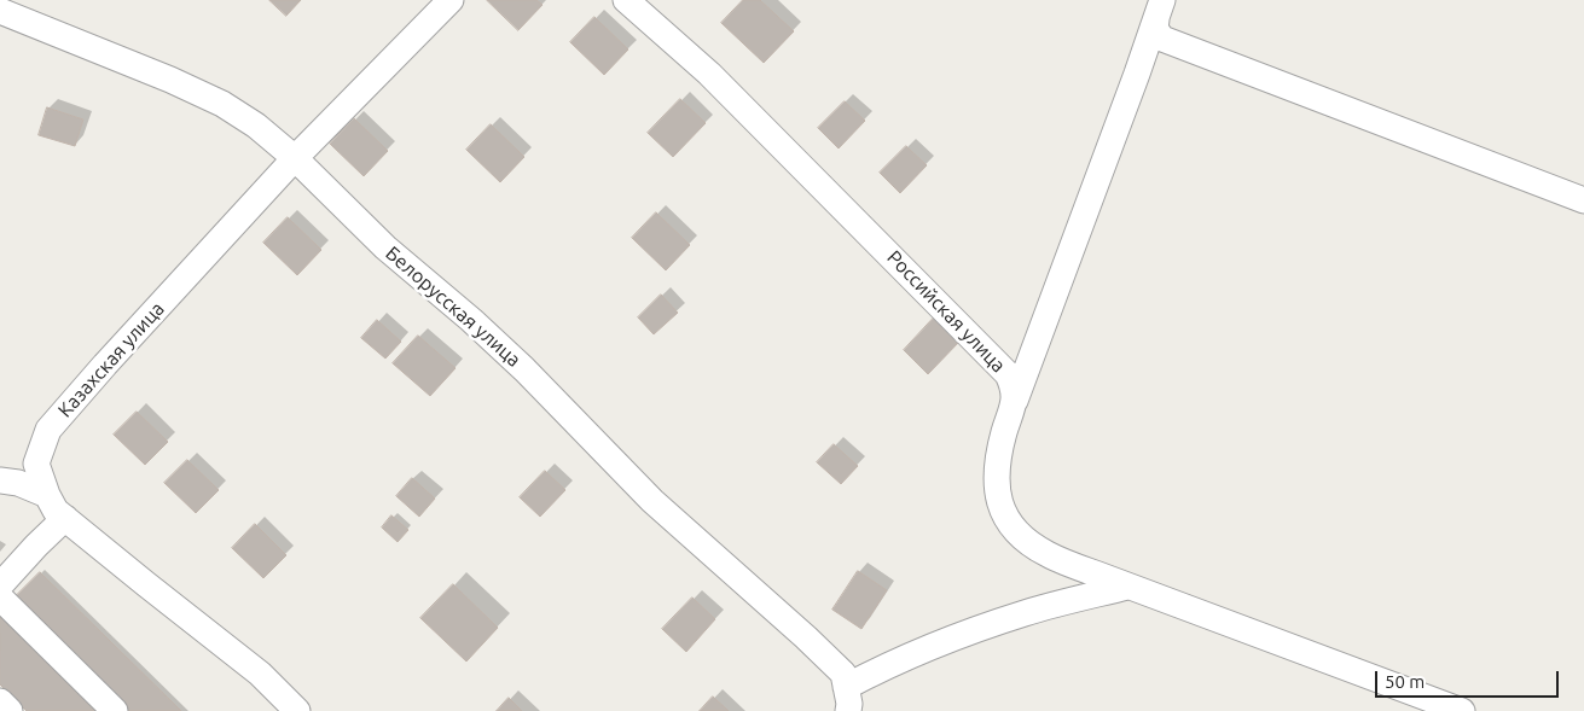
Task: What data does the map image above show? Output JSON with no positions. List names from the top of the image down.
{
  "streets": {
    "street": ["Белорусская улица", "Российская улица", "Казахская улица"]
  },
  "crossings": [
    ["Белорусская улица", "Казахская улица"]
  ],
  "scale_bar": "50 m"
}
